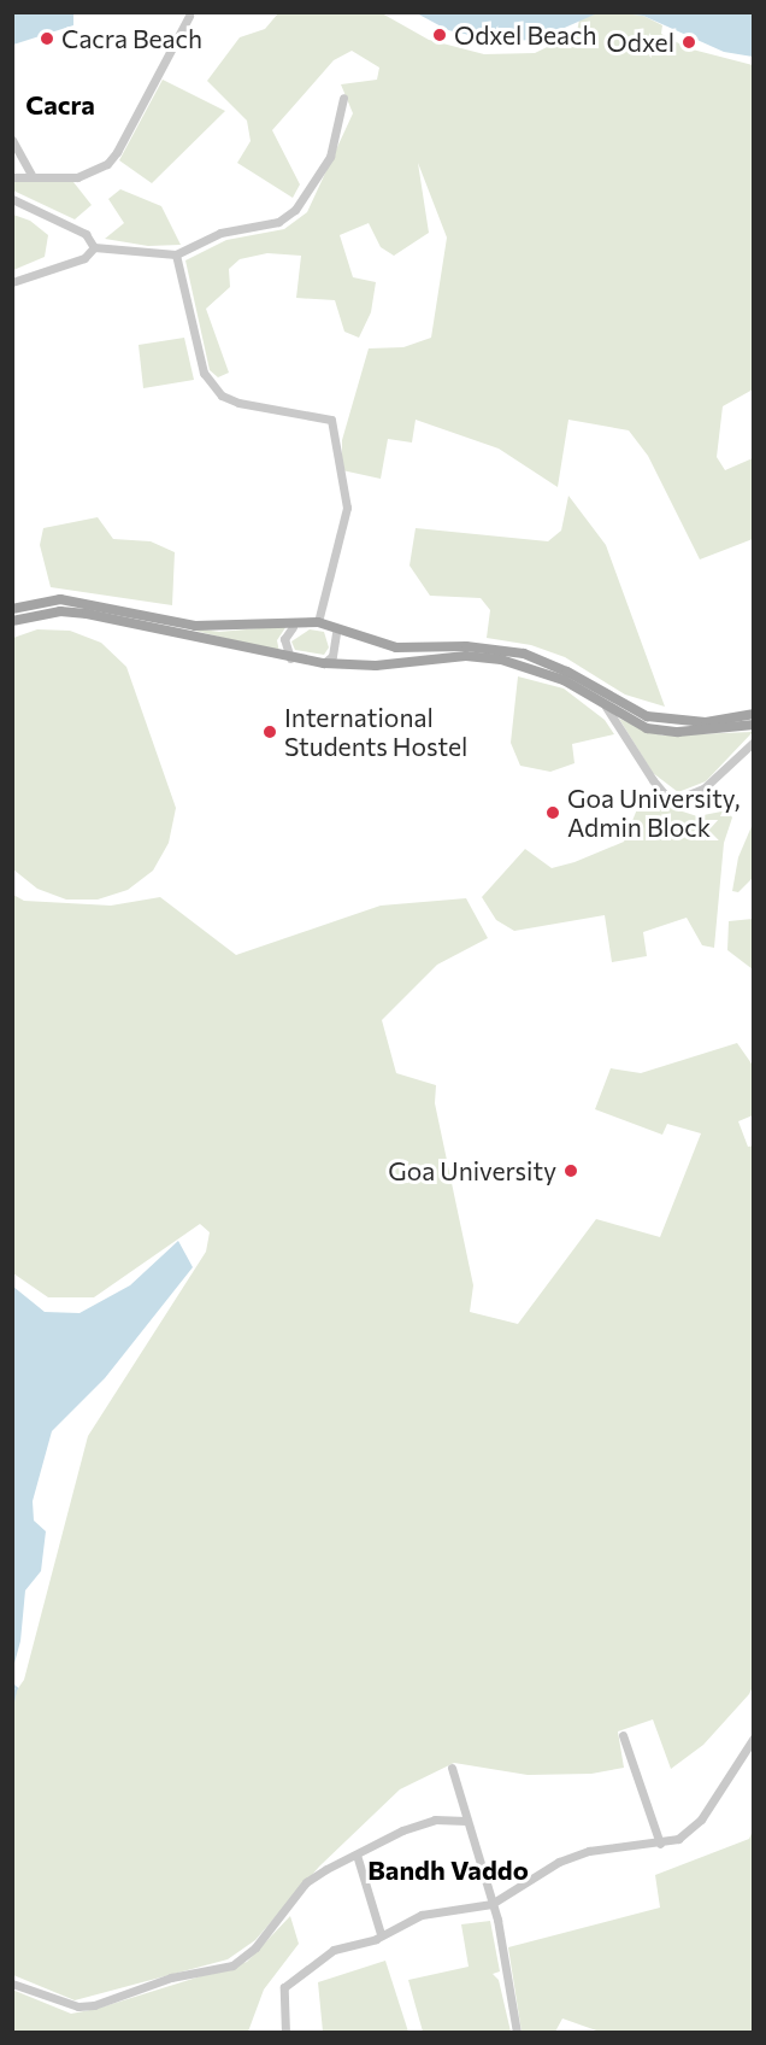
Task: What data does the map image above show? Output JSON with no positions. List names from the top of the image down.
{
  "districts": ["Cacra", "Bandh Vaddo"],
  "places": [
    "Odxel Beach",
    "Cacra Beach",
    "Odxel",
    "International Students Hostel",
    "Goa University, Admin Block",
    "Goa University"
  ]
}
